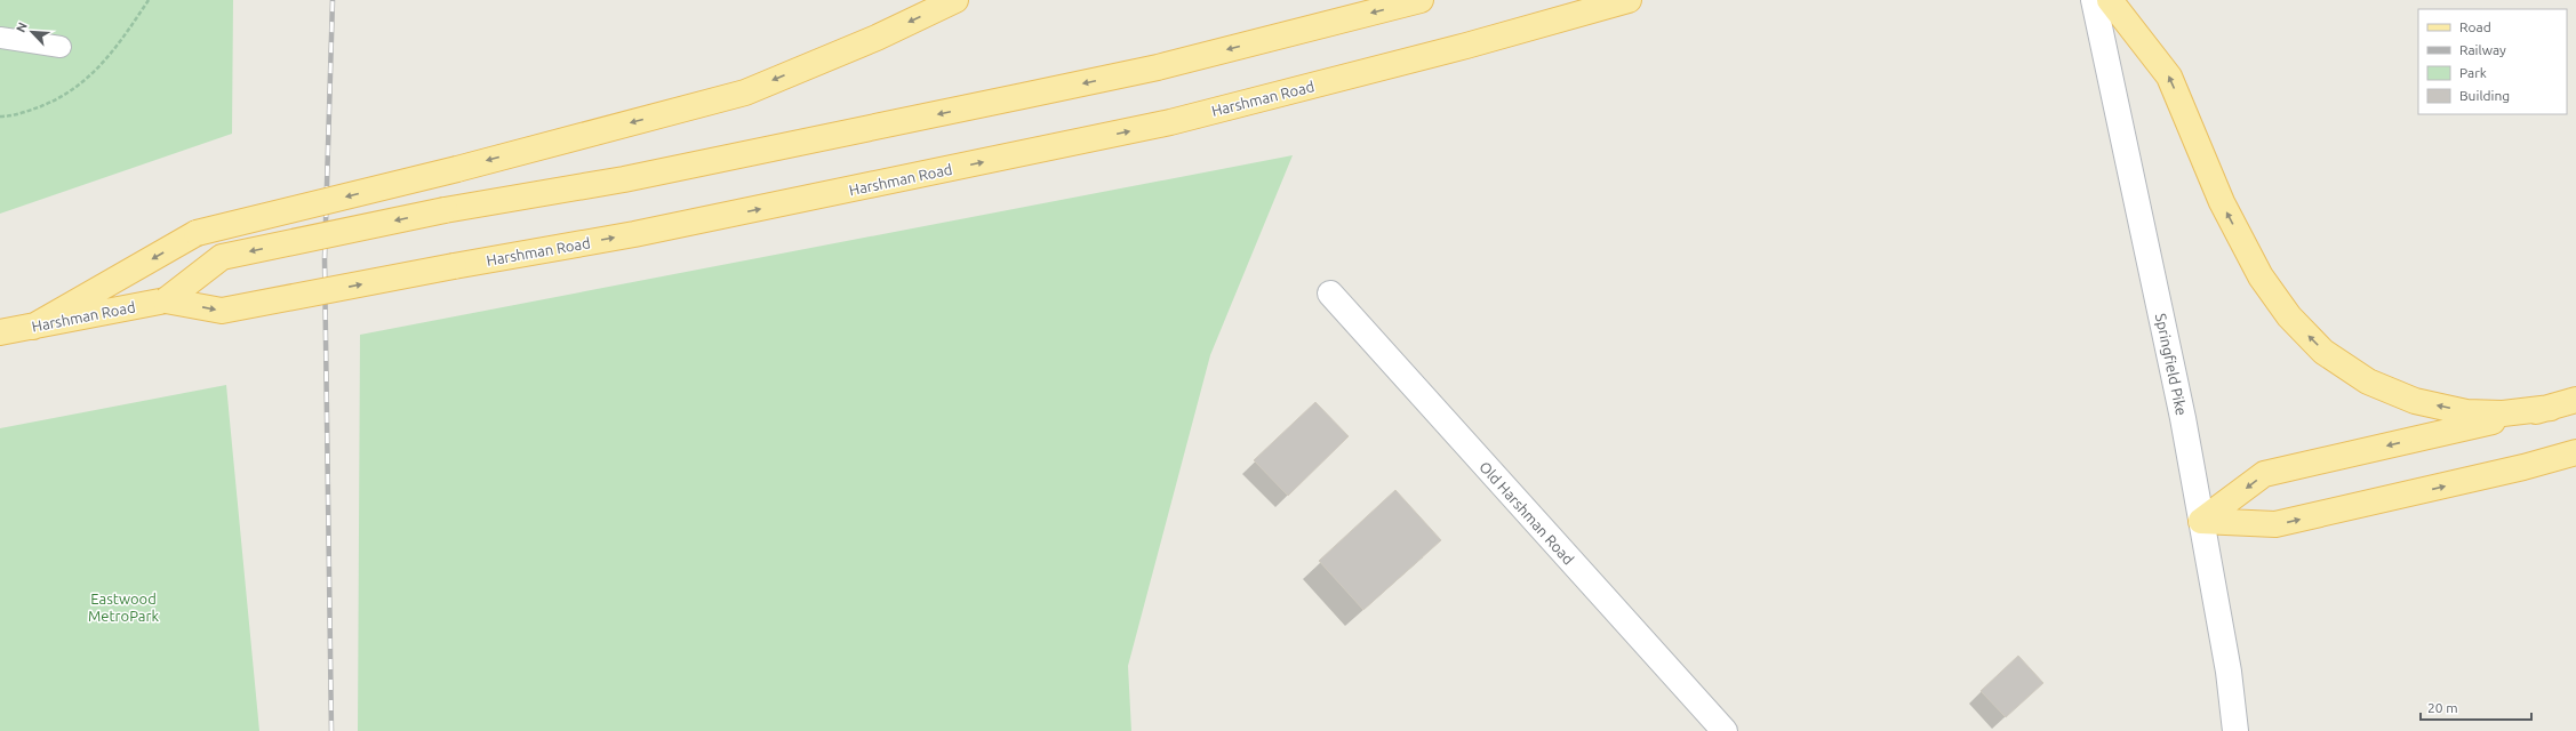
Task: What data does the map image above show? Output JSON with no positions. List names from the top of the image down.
{
  "streets": {
    "main road": ["Harshman Road", "Springfield Pike", "Old Harshman Road"]
  },
  "parks": ["Eastwood MetroPark"],
  "legend": [
    "Road",
    "Railway",
    "Park",
    "Building"
  ],
  "scale_bar": "20 m",
  "north": "top left"
}
